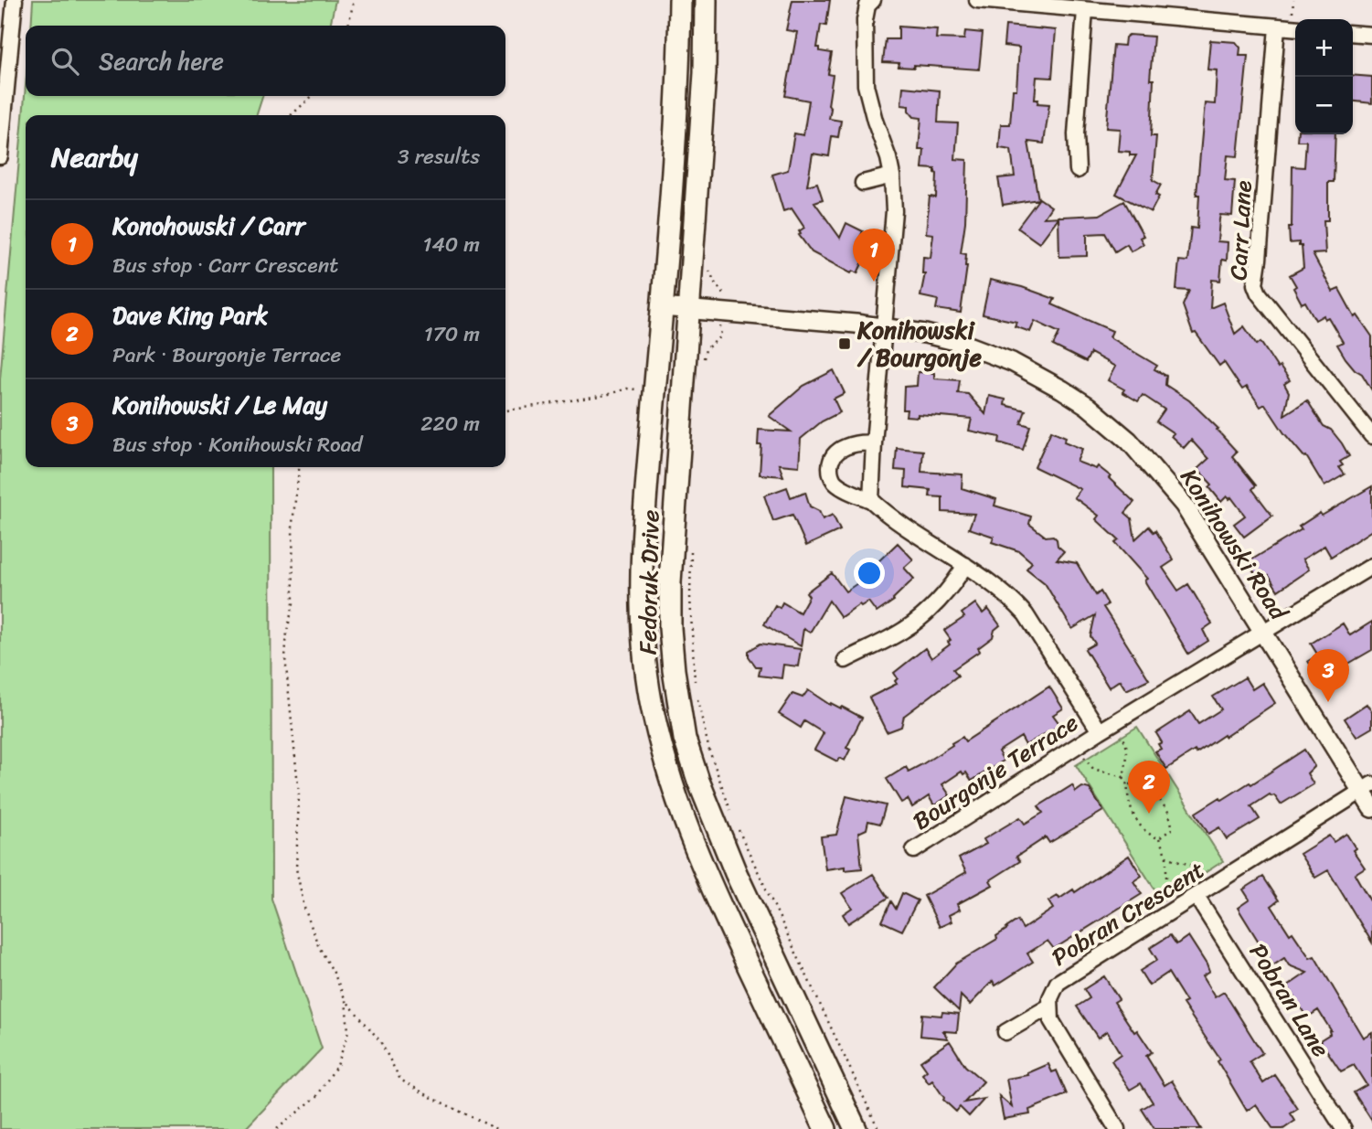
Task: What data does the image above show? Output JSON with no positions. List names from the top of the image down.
{
  "streets": {
    "main road": ["Fedoruk Drive"],
    "street": [
      "Carr Lane",
      "Konihowski Road",
      "Bourgonje Terrace",
      "Pobran Crescent",
      "Pobran Lane"
    ]
  },
  "crossings": [
    ["Konihowski Road", "Fedoruk Drive"],
    ["Konihowski Road", "Bourgonje Terrace"],
    ["Konihowski Road", "Pobran Crescent"],
    ["Pobran Crescent", "Pobran Lane"]
  ],
  "places": {
    "transit": ["Konihowski / Bourgonje"]
  },
  "page": {
    "map_buttons": ["+", "−"],
    "search": "Search here",
    "heading": ["Nearby", "3 results"],
    "list": [
      {
        "mark": "1",
        "name": "Konohowski / Carr",
        "note": "Bus stop · Carr Crescent",
        "value": "140 m"
      },
      {
        "mark": "2",
        "name": "Dave King Park",
        "note": "Park · Bourgonje Terrace",
        "value": "170 m"
      },
      {
        "mark": "3",
        "name": "Konihowski / Le May",
        "note": "Bus stop · Konihowski Road",
        "value": "220 m"
      }
    ],
    "pins": ["1", "3", "2"]
  }
}
